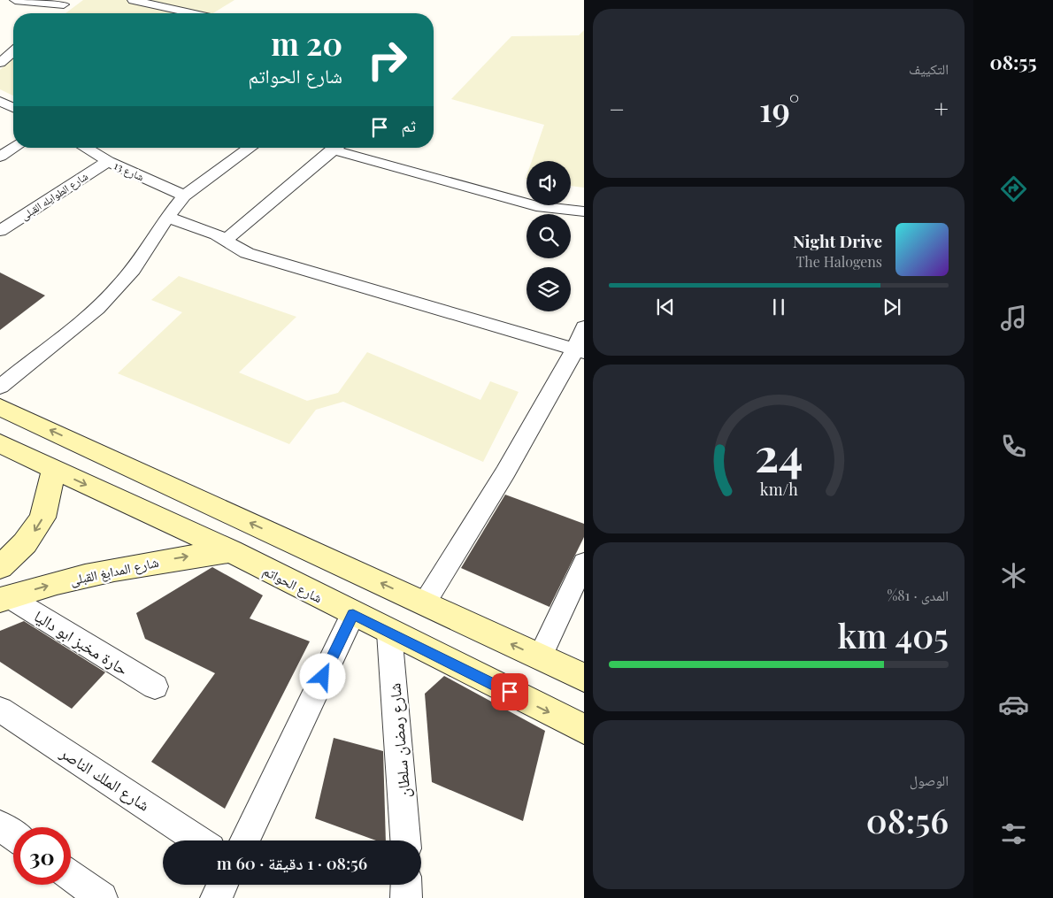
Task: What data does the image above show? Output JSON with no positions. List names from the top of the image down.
{
  "streets": {
    "main road": ["شارع المدابغ القبلى", "شارع الحواتم"],
    "street": [
      "شارع 13",
      "شارع الطوايله القبلى",
      "حارة مخبز ابو داليا",
      "شارع رمضان سلطان",
      "شارع الملك الناصر"
    ]
  },
  "crossings": [
    ["شارع 13", "شارع الطوايله القبلى"],
    ["شارع المدابغ القبلى", "شارع الحواتم"],
    ["شارع المدابغ القبلى", "حارة مخبز ابو داليا"],
    ["شارع الحواتم", "شارع رمضان سلطان"]
  ],
  "one_way": ["شارع المدابغ القبلى"],
  "page": {
    "tabs": "08:55",
    "tile": [
      "التكييف",
      ["المدى · 81%", "405 km"],
      ["الوصول", "08:56"]
    ],
    "turn": ["20 m", "شارع الحواتم"],
    "heat": ["−", "19°", "+"],
    "then": "ثم",
    "song": ["Night Drive", "The Halogens"],
    "limit": "30",
    "trip": "08:56 · 1 دقيقة · 60 m",
    "gauge": ["24", "km/h"]
  }
}
